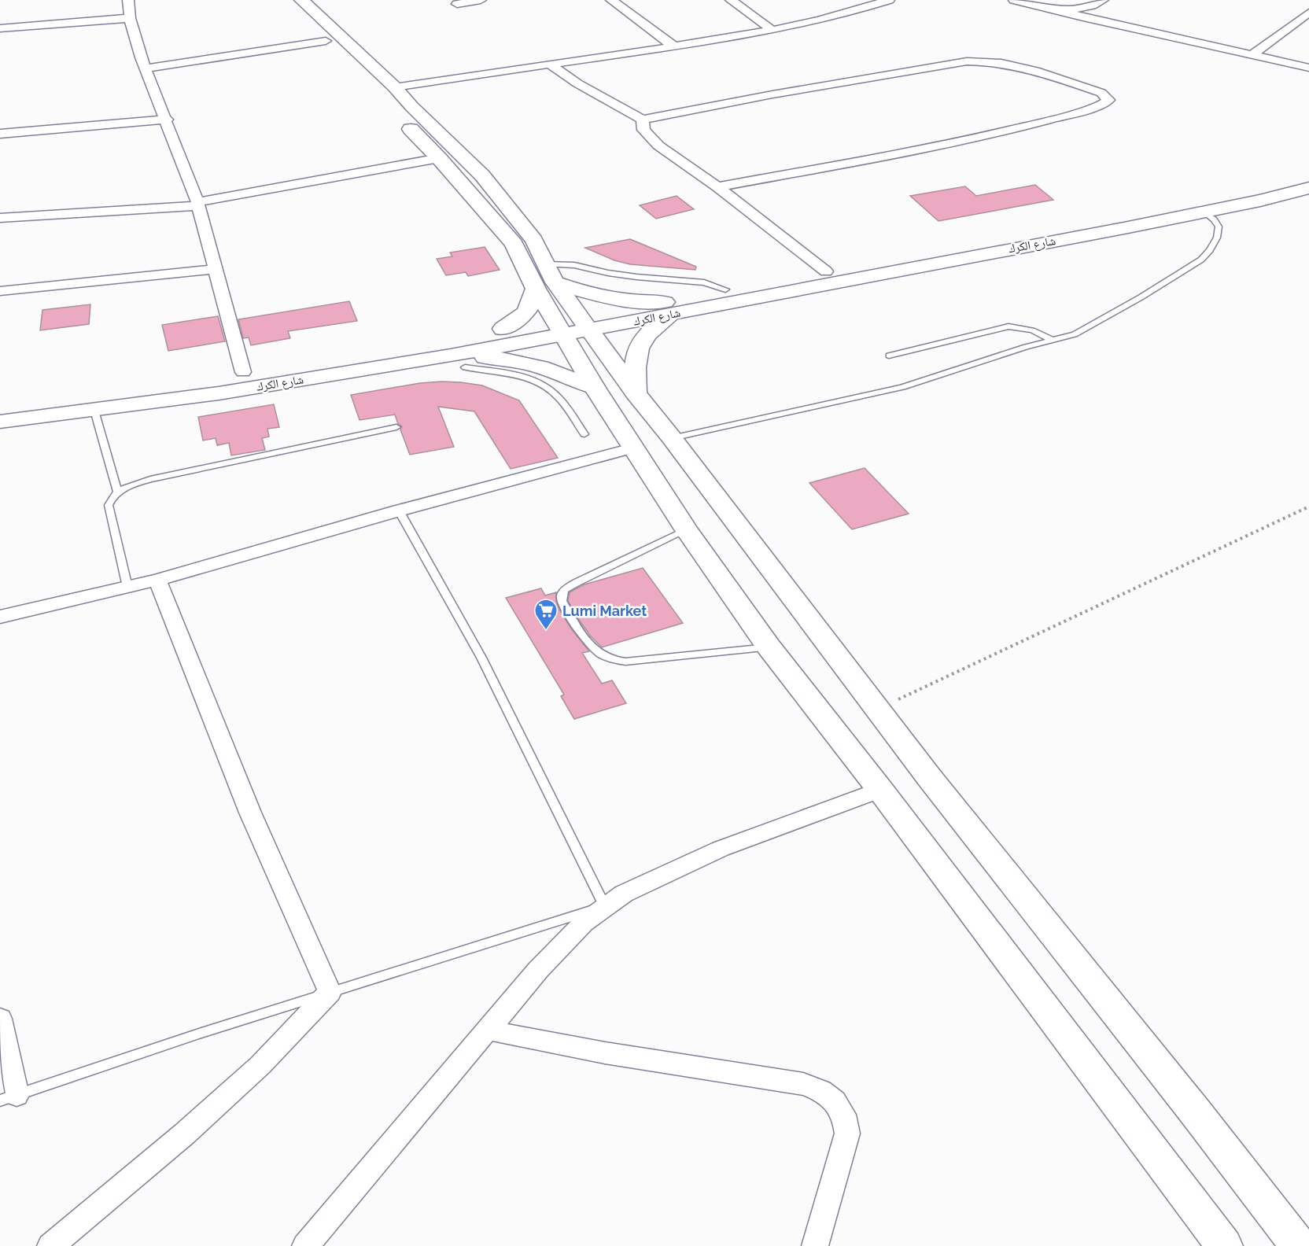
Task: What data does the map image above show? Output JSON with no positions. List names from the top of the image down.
{
  "streets": {
    "main road": ["شارع الكرك"]
  },
  "places": {
    "supermarket": ["Lumi Market"]
  }
}
